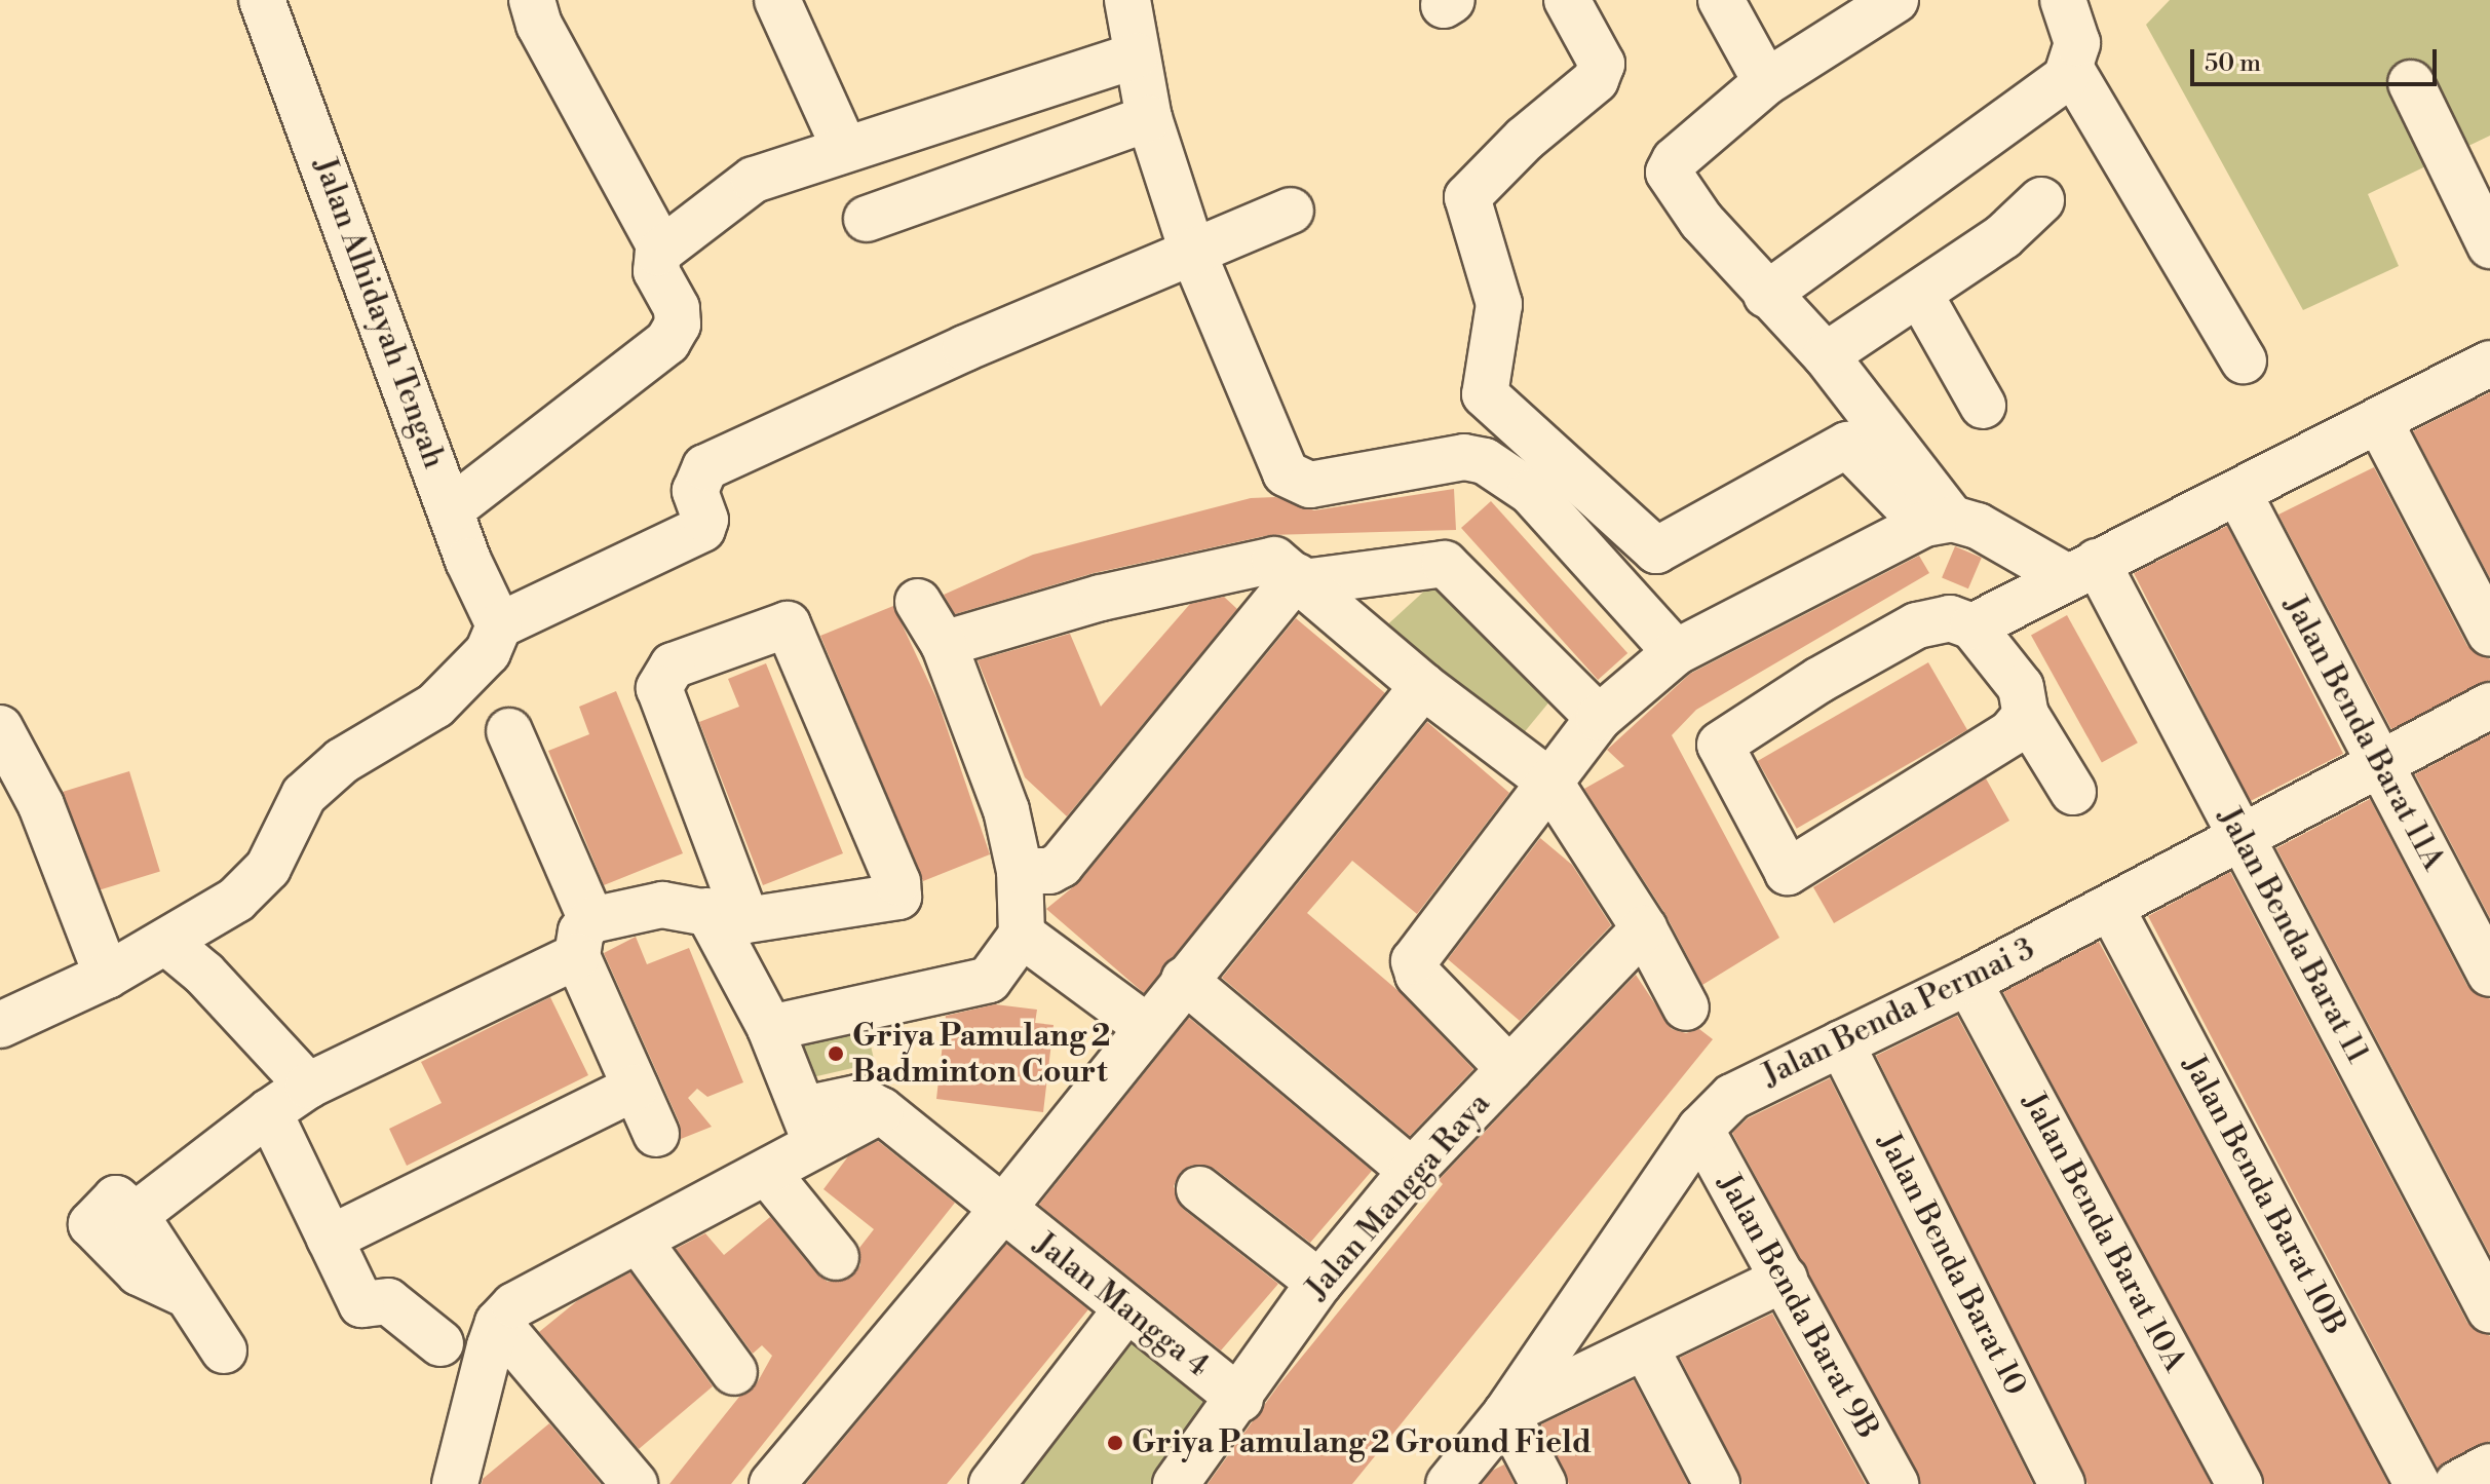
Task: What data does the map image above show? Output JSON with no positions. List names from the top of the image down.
{
  "streets": {
    "street": [
      "Jalan Alhidayah Tengah",
      "Jalan Benda Barat 11A",
      "Jalan Benda Barat 11",
      "Jalan Benda Permai 3",
      "Jalan Benda Barat 10B",
      "Jalan Mangga Raya",
      "Jalan Benda Barat 10A",
      "Jalan Benda Barat 10",
      "Jalan Mangga 4",
      "Jalan Benda Barat 9B"
    ]
  },
  "crossings": [
    ["Jalan Benda Barat 11A", "Jalan Benda Permai 3"],
    ["Jalan Benda Barat 11", "Jalan Benda Permai 3"],
    ["Jalan Benda Permai 3", "Jalan Benda Barat 10B"],
    ["Jalan Benda Permai 3", "Jalan Benda Barat 10A"],
    ["Jalan Benda Permai 3", "Jalan Benda Barat 10"],
    ["Jalan Benda Permai 3", "Jalan Benda Barat 9B"],
    ["Jalan Mangga Raya", "Jalan Mangga 4"]
  ],
  "places": ["Griya Pamulang 2 Badminton Court", "Griya Pamulang 2 Ground Field"],
  "scale_bar": "50 m"
}
